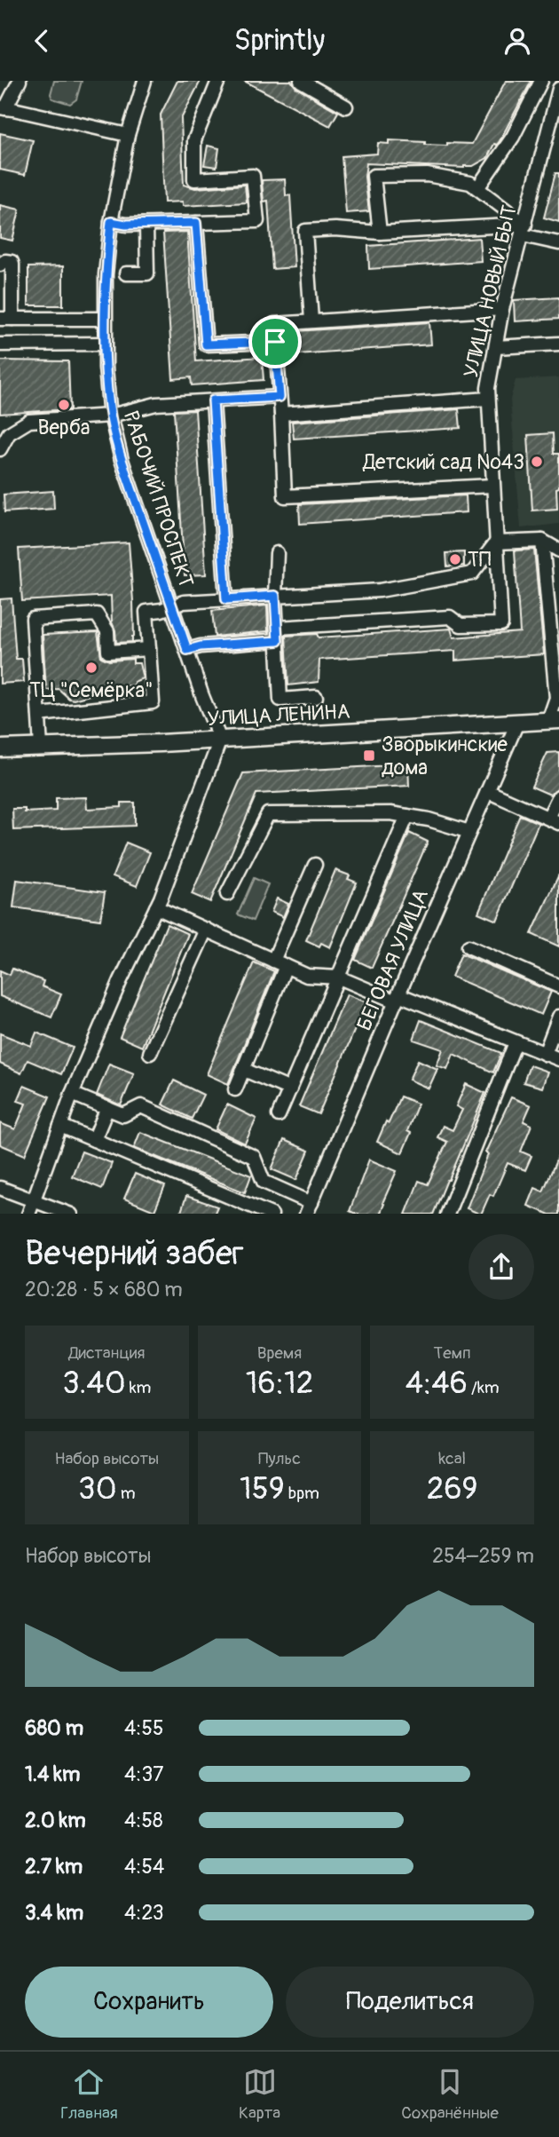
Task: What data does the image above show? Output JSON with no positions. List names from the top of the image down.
{
  "streets": {
    "main road": ["УЛИЦА ЛЕНИНА"],
    "street": ["УЛИЦА НОВЫЙ БЫТ", "РАБОЧИЙ ПРОСПЕКТ", "БЕГОВАЯ УЛИЦА"]
  },
  "crossings": [
    ["РАБОЧИЙ ПРОСПЕКТ", "УЛИЦА ЛЕНИНА"],
    ["УЛИЦА ЛЕНИНА", "БЕГОВАЯ УЛИЦА"]
  ],
  "places": {
    "other": [
      "Верба",
      "Детский сад №43",
      "ТП",
      "ТЦ \"Семёрка\""
    ],
    "transit": ["Зворыкинские дома"]
  },
  "page": {
    "header": "Sprintly",
    "heading": ["Вечерний забег", "20:28 · 5 × 680 m"],
    "stats": [
      ["Дистанция", "3.40 km"],
      ["Время", "16:12"],
      ["Темп", "4:46 /km"],
      ["Набор высоты", "30 m"],
      ["Пульс", "159 bpm"],
      ["kcal", "269"]
    ],
    "chart": ["Набор высоты", "254–259 m"],
    "list": [
      {
        "name": "680 m",
        "note": "4:55"
      },
      {
        "name": "1.4 km",
        "note": "4:37"
      },
      {
        "name": "2.0 km",
        "note": "4:58"
      },
      {
        "name": "2.7 km",
        "note": "4:54"
      },
      {
        "name": "3.4 km",
        "note": "4:23"
      }
    ],
    "buttons": ["Сохранить", "Поделиться"],
    "tabs": ["Главная", "Карта", "Сохранённые"]
  }
}
